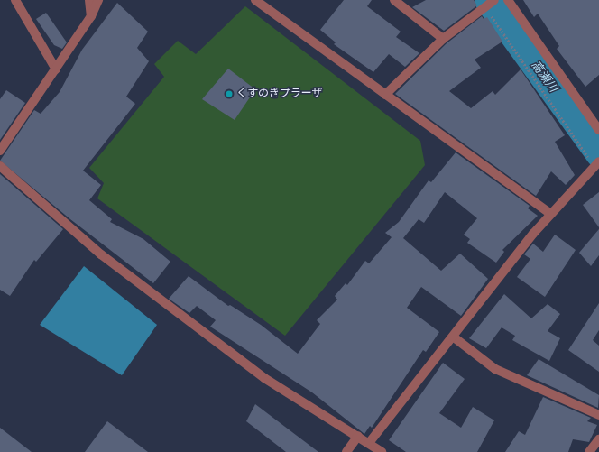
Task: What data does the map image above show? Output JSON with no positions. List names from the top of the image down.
{
  "water": ["高瀬川"],
  "places": ["くすのきプラーザ"]
}
